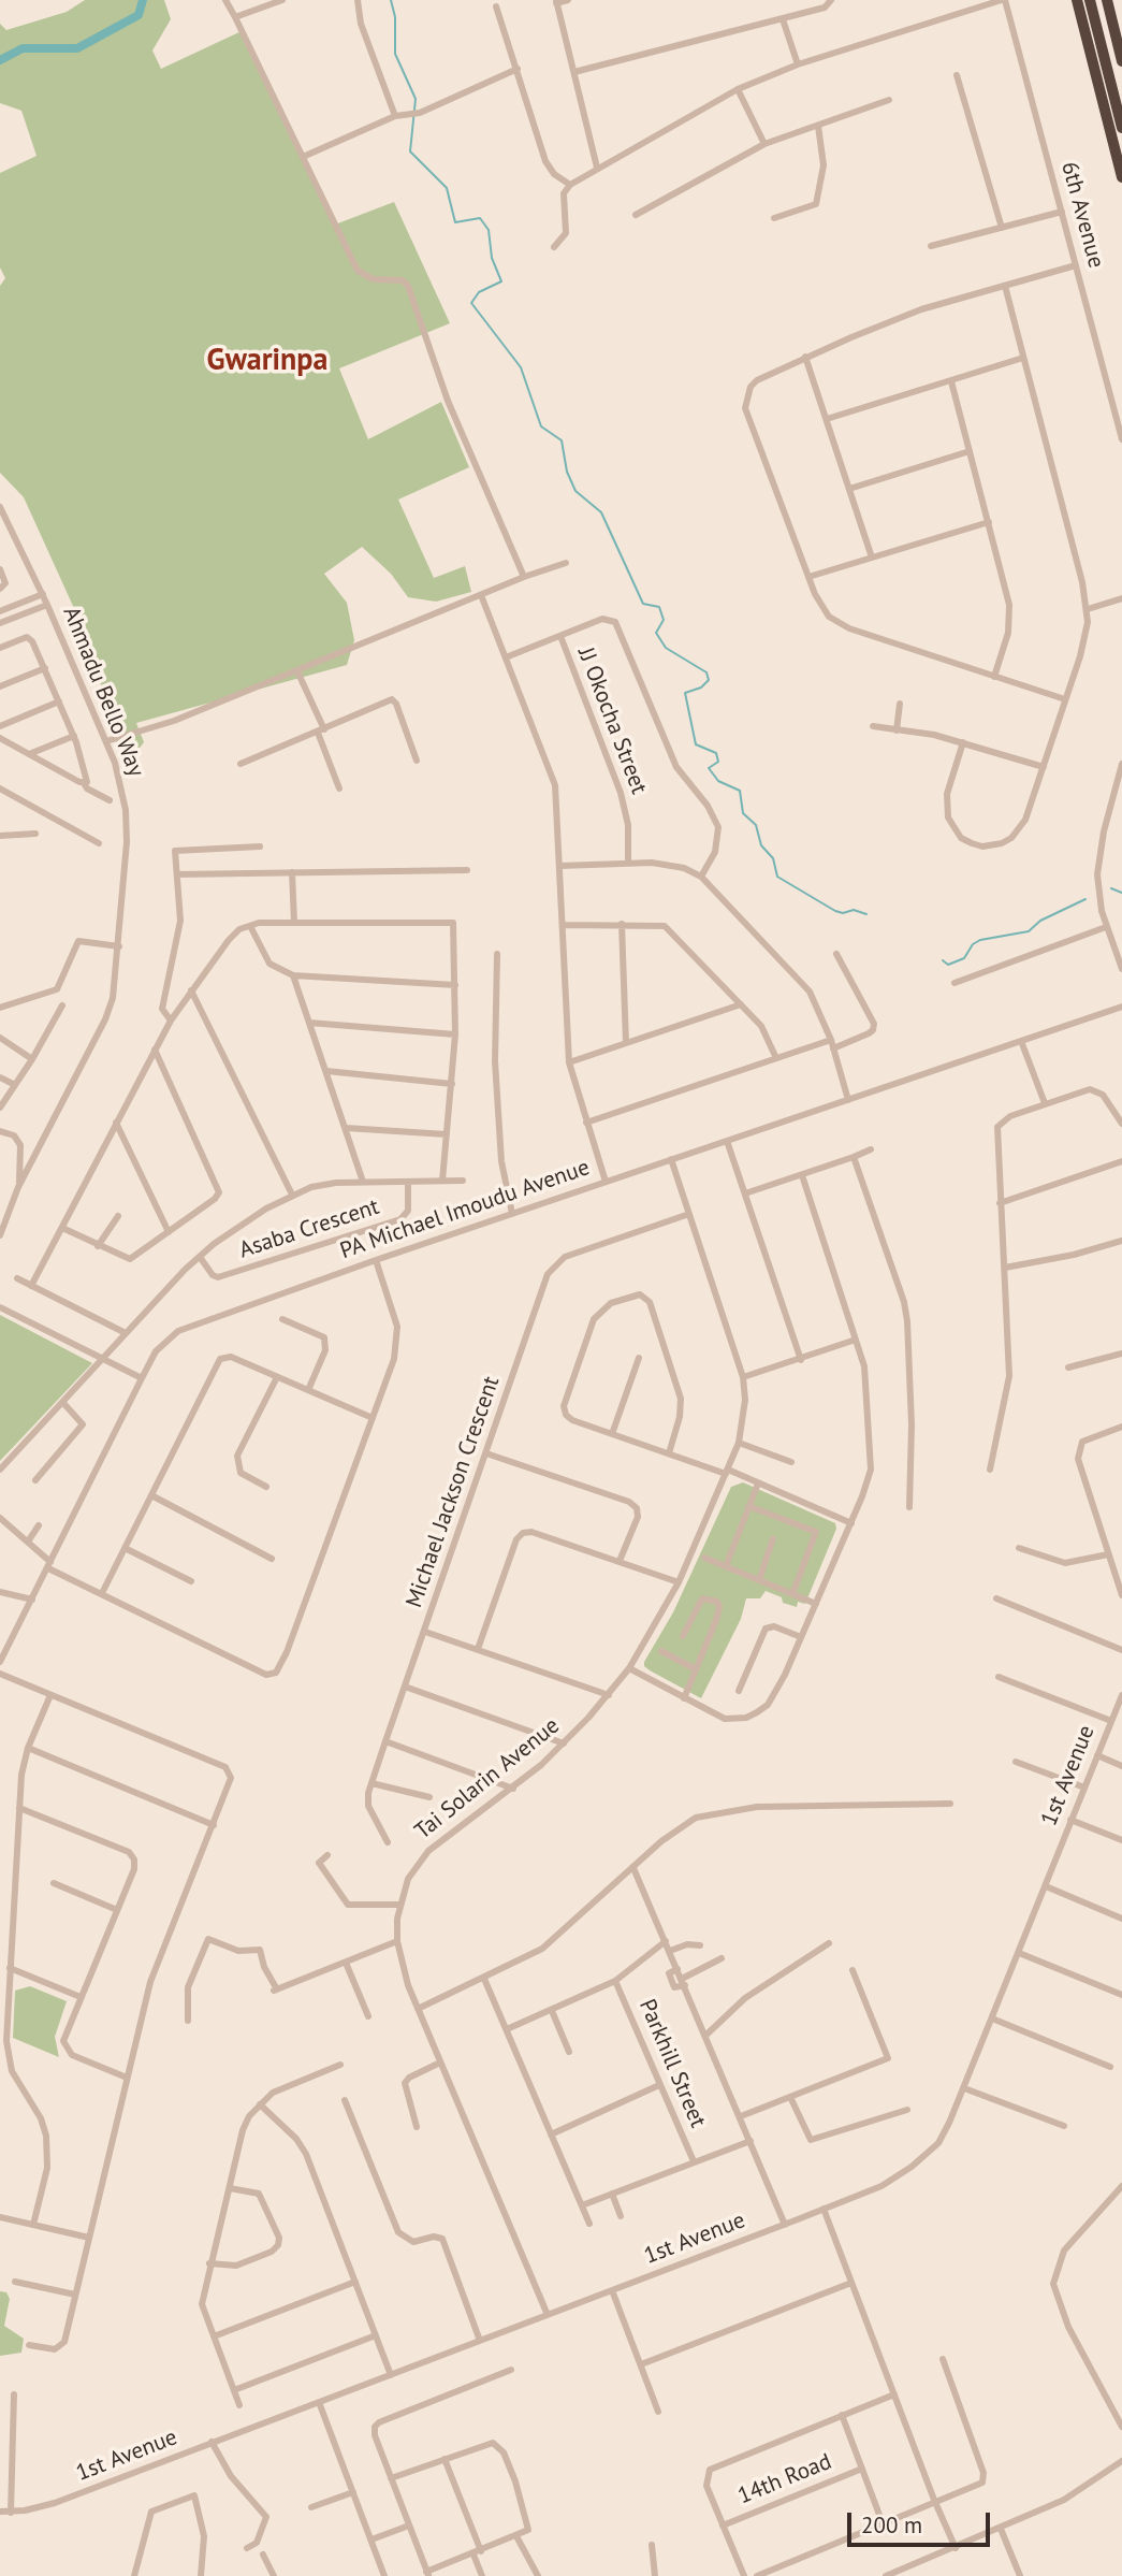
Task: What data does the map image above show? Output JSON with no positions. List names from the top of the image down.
{
  "streets": {
    "street": [
      "6th Avenue",
      "Ahmadu Bello Way",
      "JJ Okocha Street",
      "PA Michael Imoudu Avenue",
      "Asaba Crescent",
      "Michael Jackson Crescent",
      "1st Avenue",
      "Tai Solarin Avenue",
      "Parkhill Street",
      "14th Road"
    ]
  },
  "crossings": [
    ["PA Michael Imoudu Avenue", "Tai Solarin Avenue"],
    ["Michael Jackson Crescent", "Tai Solarin Avenue"],
    ["1st Avenue", "Tai Solarin Avenue"]
  ],
  "districts": ["Gwarinpa"],
  "scale_bar": "200 m"
}
